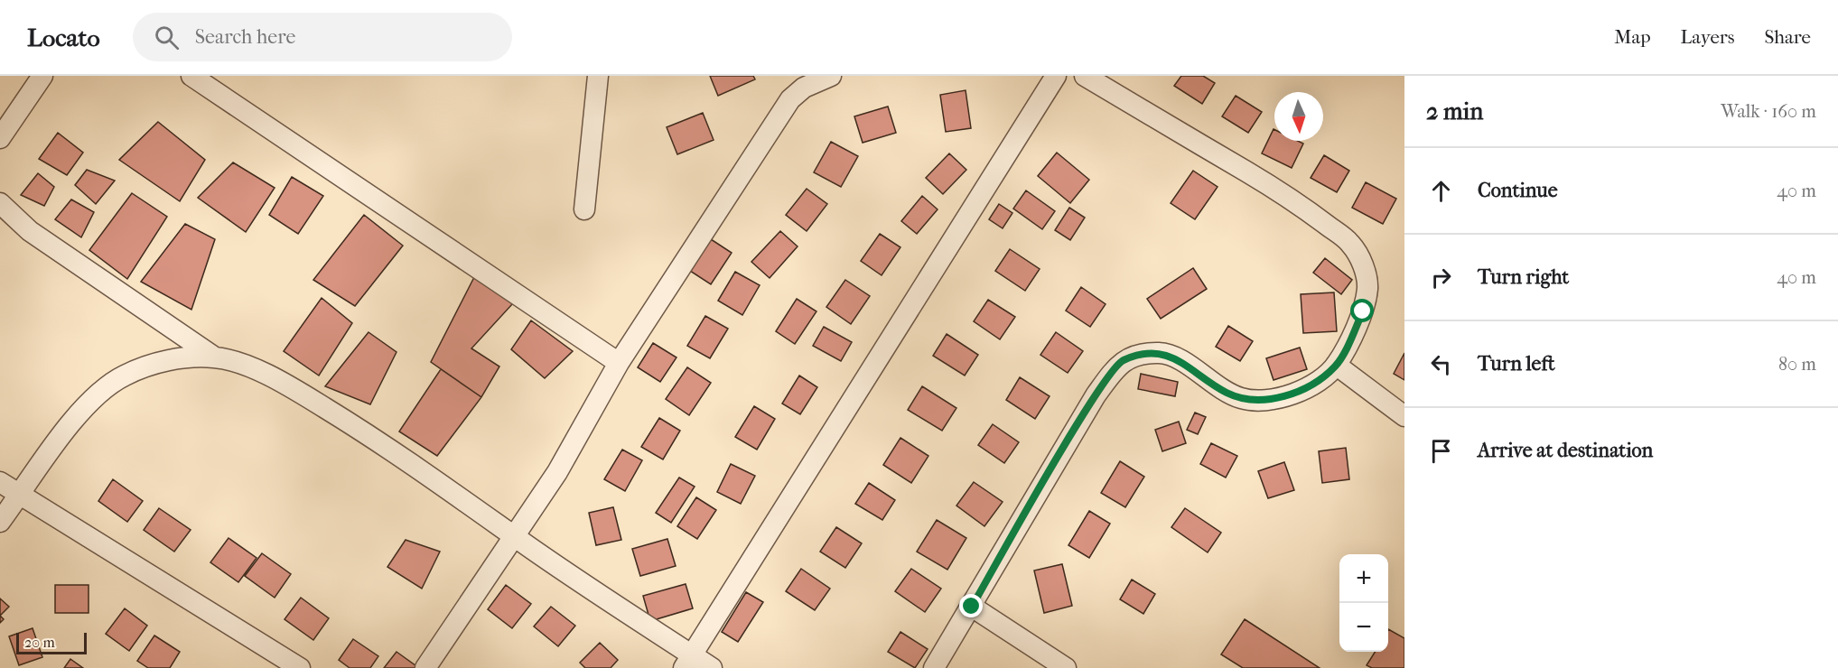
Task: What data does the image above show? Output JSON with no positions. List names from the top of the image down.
{
  "scale_bar": "20 m",
  "north": "bottom",
  "page": {
    "header": "Locato",
    "search": "Search here",
    "nav": ["Map", "Layers", "Share"],
    "heading": ["2 min", "Walk · 160 m"],
    "list": [
      ["Continue", "40 m"],
      ["Turn right", "40 m"],
      ["Turn left", "80 m"],
      "Arrive at destination"
    ],
    "map_buttons": ["+", "−"],
    "scale": "20 m"
  }
}
